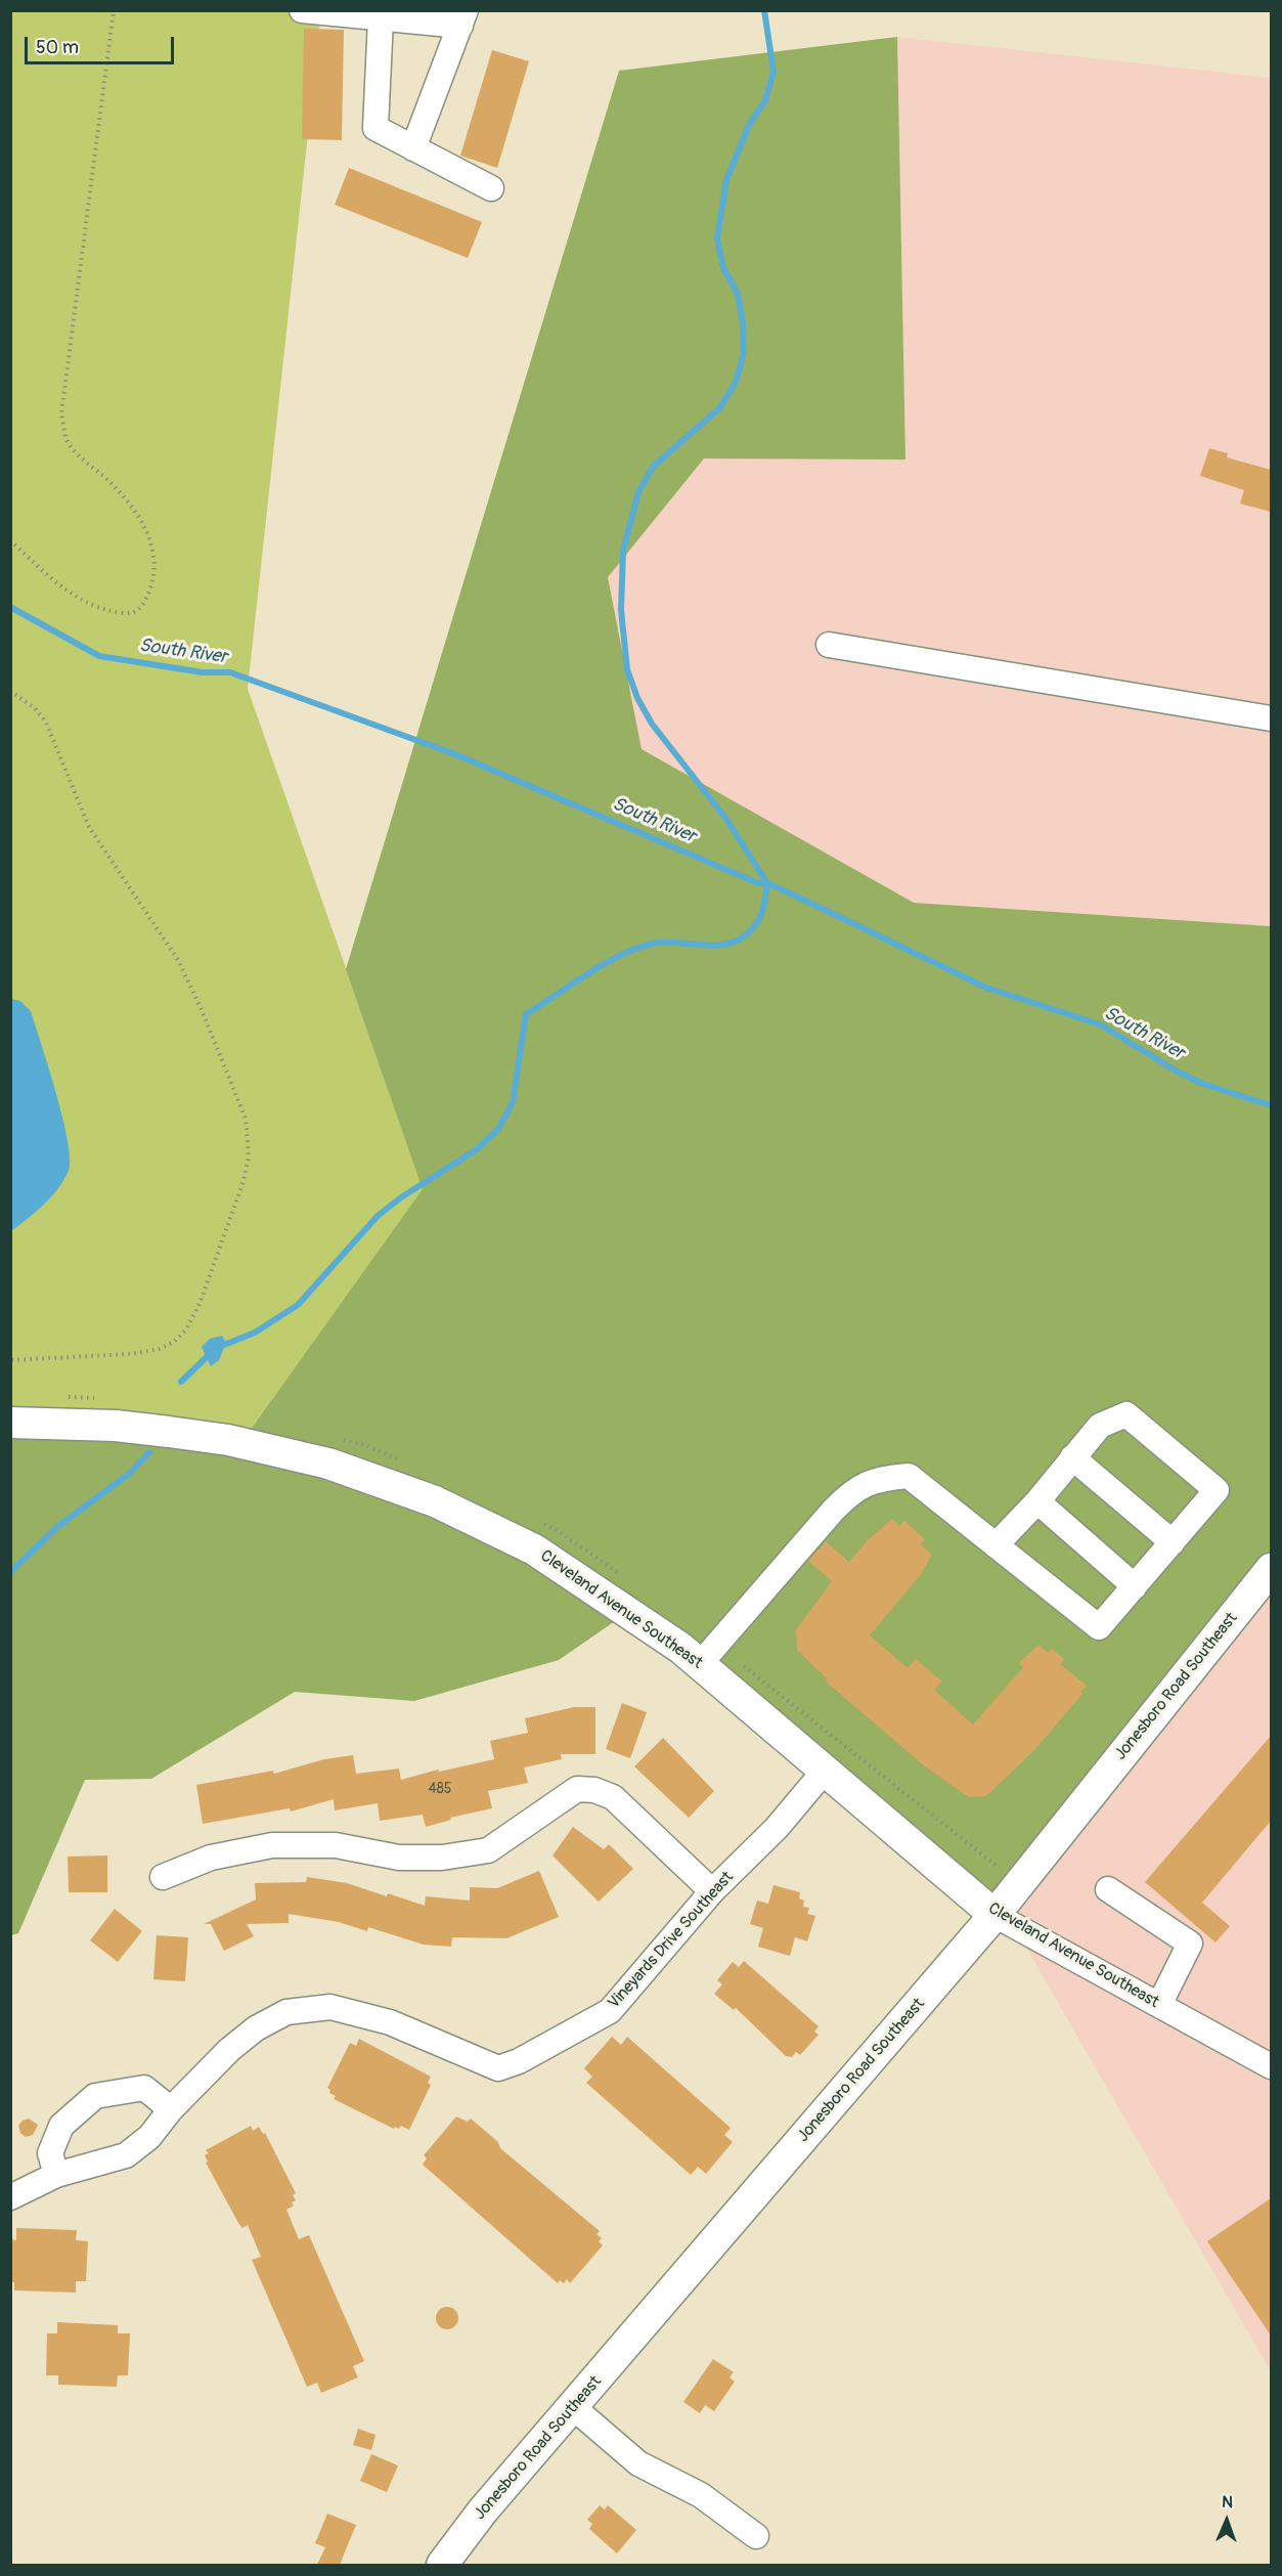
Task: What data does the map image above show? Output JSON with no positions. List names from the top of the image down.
{
  "streets": {
    "main road": ["Cleveland Avenue Southeast", "Jonesboro Road Southeast"],
    "street": ["Vineyards Drive Southeast"]
  },
  "crossings": [
    ["Cleveland Avenue Southeast", "Jonesboro Road Southeast"],
    ["Cleveland Avenue Southeast", "Vineyards Drive Southeast"]
  ],
  "water": ["South River"],
  "house_numbers": ["485"],
  "scale_bar": "50 m",
  "north": "top"
}
